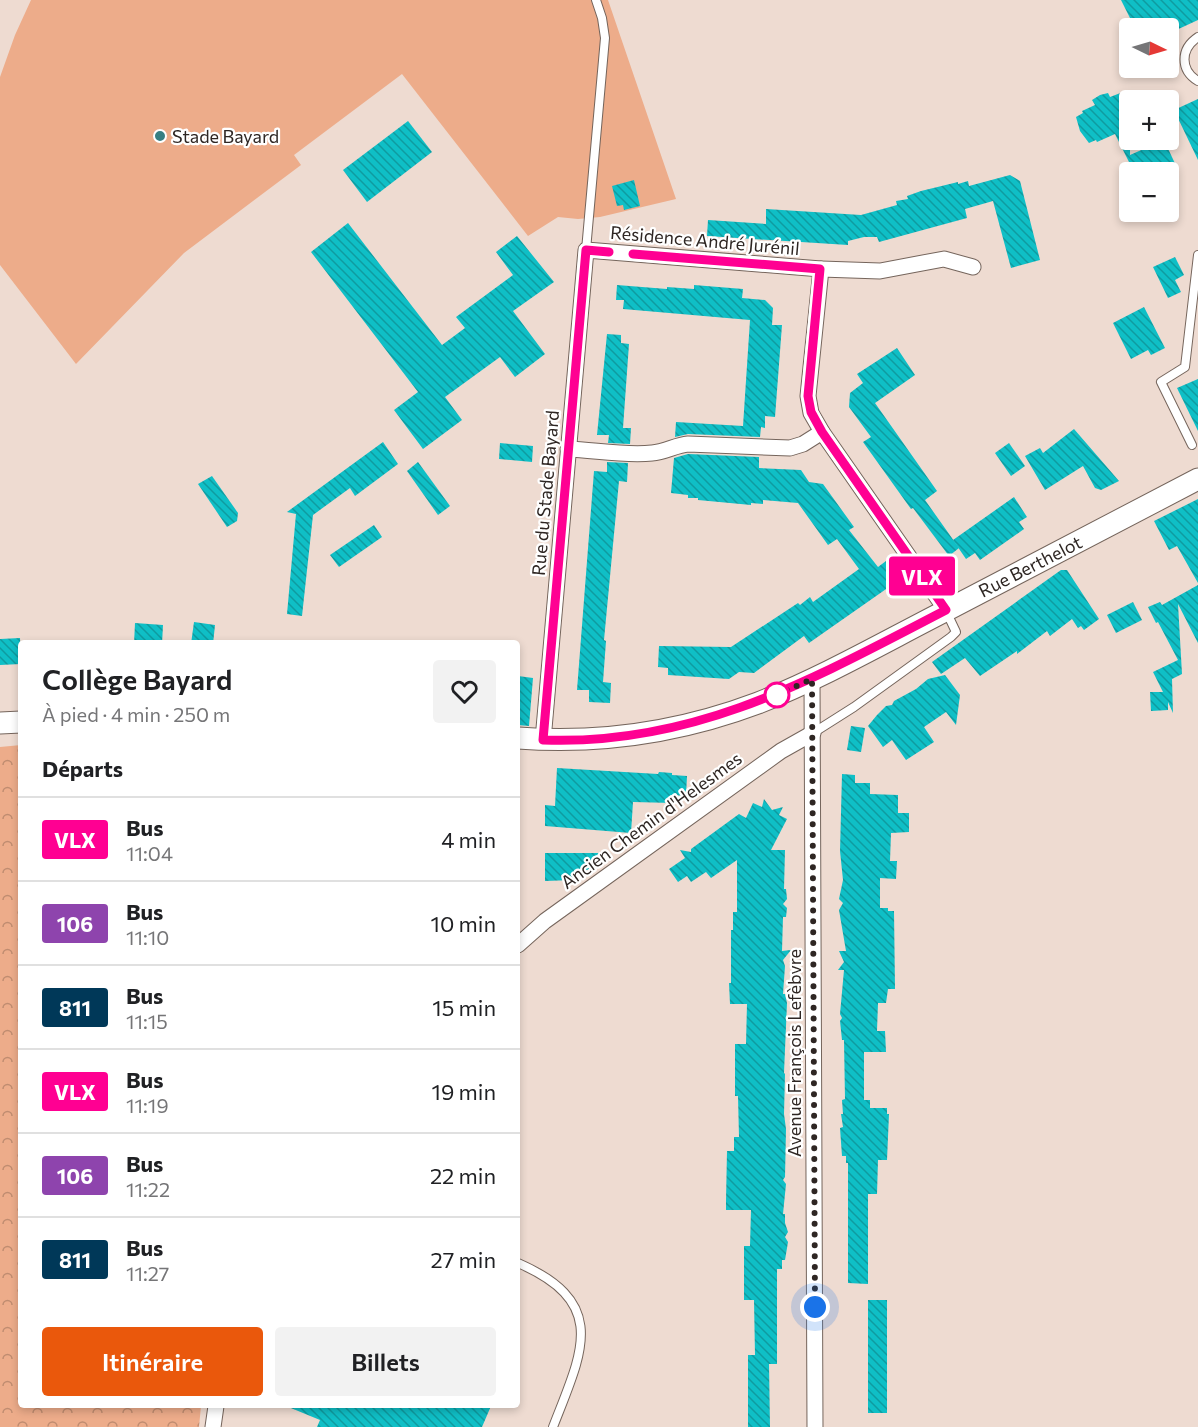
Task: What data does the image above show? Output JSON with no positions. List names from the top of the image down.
{
  "streets": {
    "street": [
      "Résidence André Jurénil",
      "Rue du Stade Bayard",
      "Rue Berthelot",
      "Ancien Chemin d'Helesmes",
      "Avenue François Lefèbvre"
    ]
  },
  "crossings": [
    ["Résidence André Jurénil", "Rue du Stade Bayard"],
    ["Résidence André Jurénil", "Rue Berthelot"],
    ["Rue du Stade Bayard", "Rue Berthelot"],
    ["Rue Berthelot", "Avenue François Lefèbvre"],
    ["Ancien Chemin d'Helesmes", "Avenue François Lefèbvre"]
  ],
  "places": ["Stade Bayard"],
  "lines": ["bus line VLX"],
  "north": "right",
  "page": {
    "on_map": "VLX",
    "map_buttons": ["+", "−"],
    "heading": [
      ["Collège Bayard", "À pied · 4 min · 250 m"],
      "Départs"
    ],
    "list": [
      {
        "mark": "VLX",
        "name": "Bus",
        "note": "11:04",
        "value": "4 min"
      },
      {
        "mark": "106",
        "name": "Bus",
        "note": "11:10",
        "value": "10 min"
      },
      {
        "mark": "811",
        "name": "Bus",
        "note": "11:15",
        "value": "15 min"
      },
      {
        "mark": "VLX",
        "name": "Bus",
        "note": "11:19",
        "value": "19 min"
      },
      {
        "mark": "106",
        "name": "Bus",
        "note": "11:22",
        "value": "22 min"
      },
      {
        "mark": "811",
        "name": "Bus",
        "note": "11:27",
        "value": "27 min"
      }
    ],
    "buttons": ["Itinéraire", "Billets"]
  }
}
